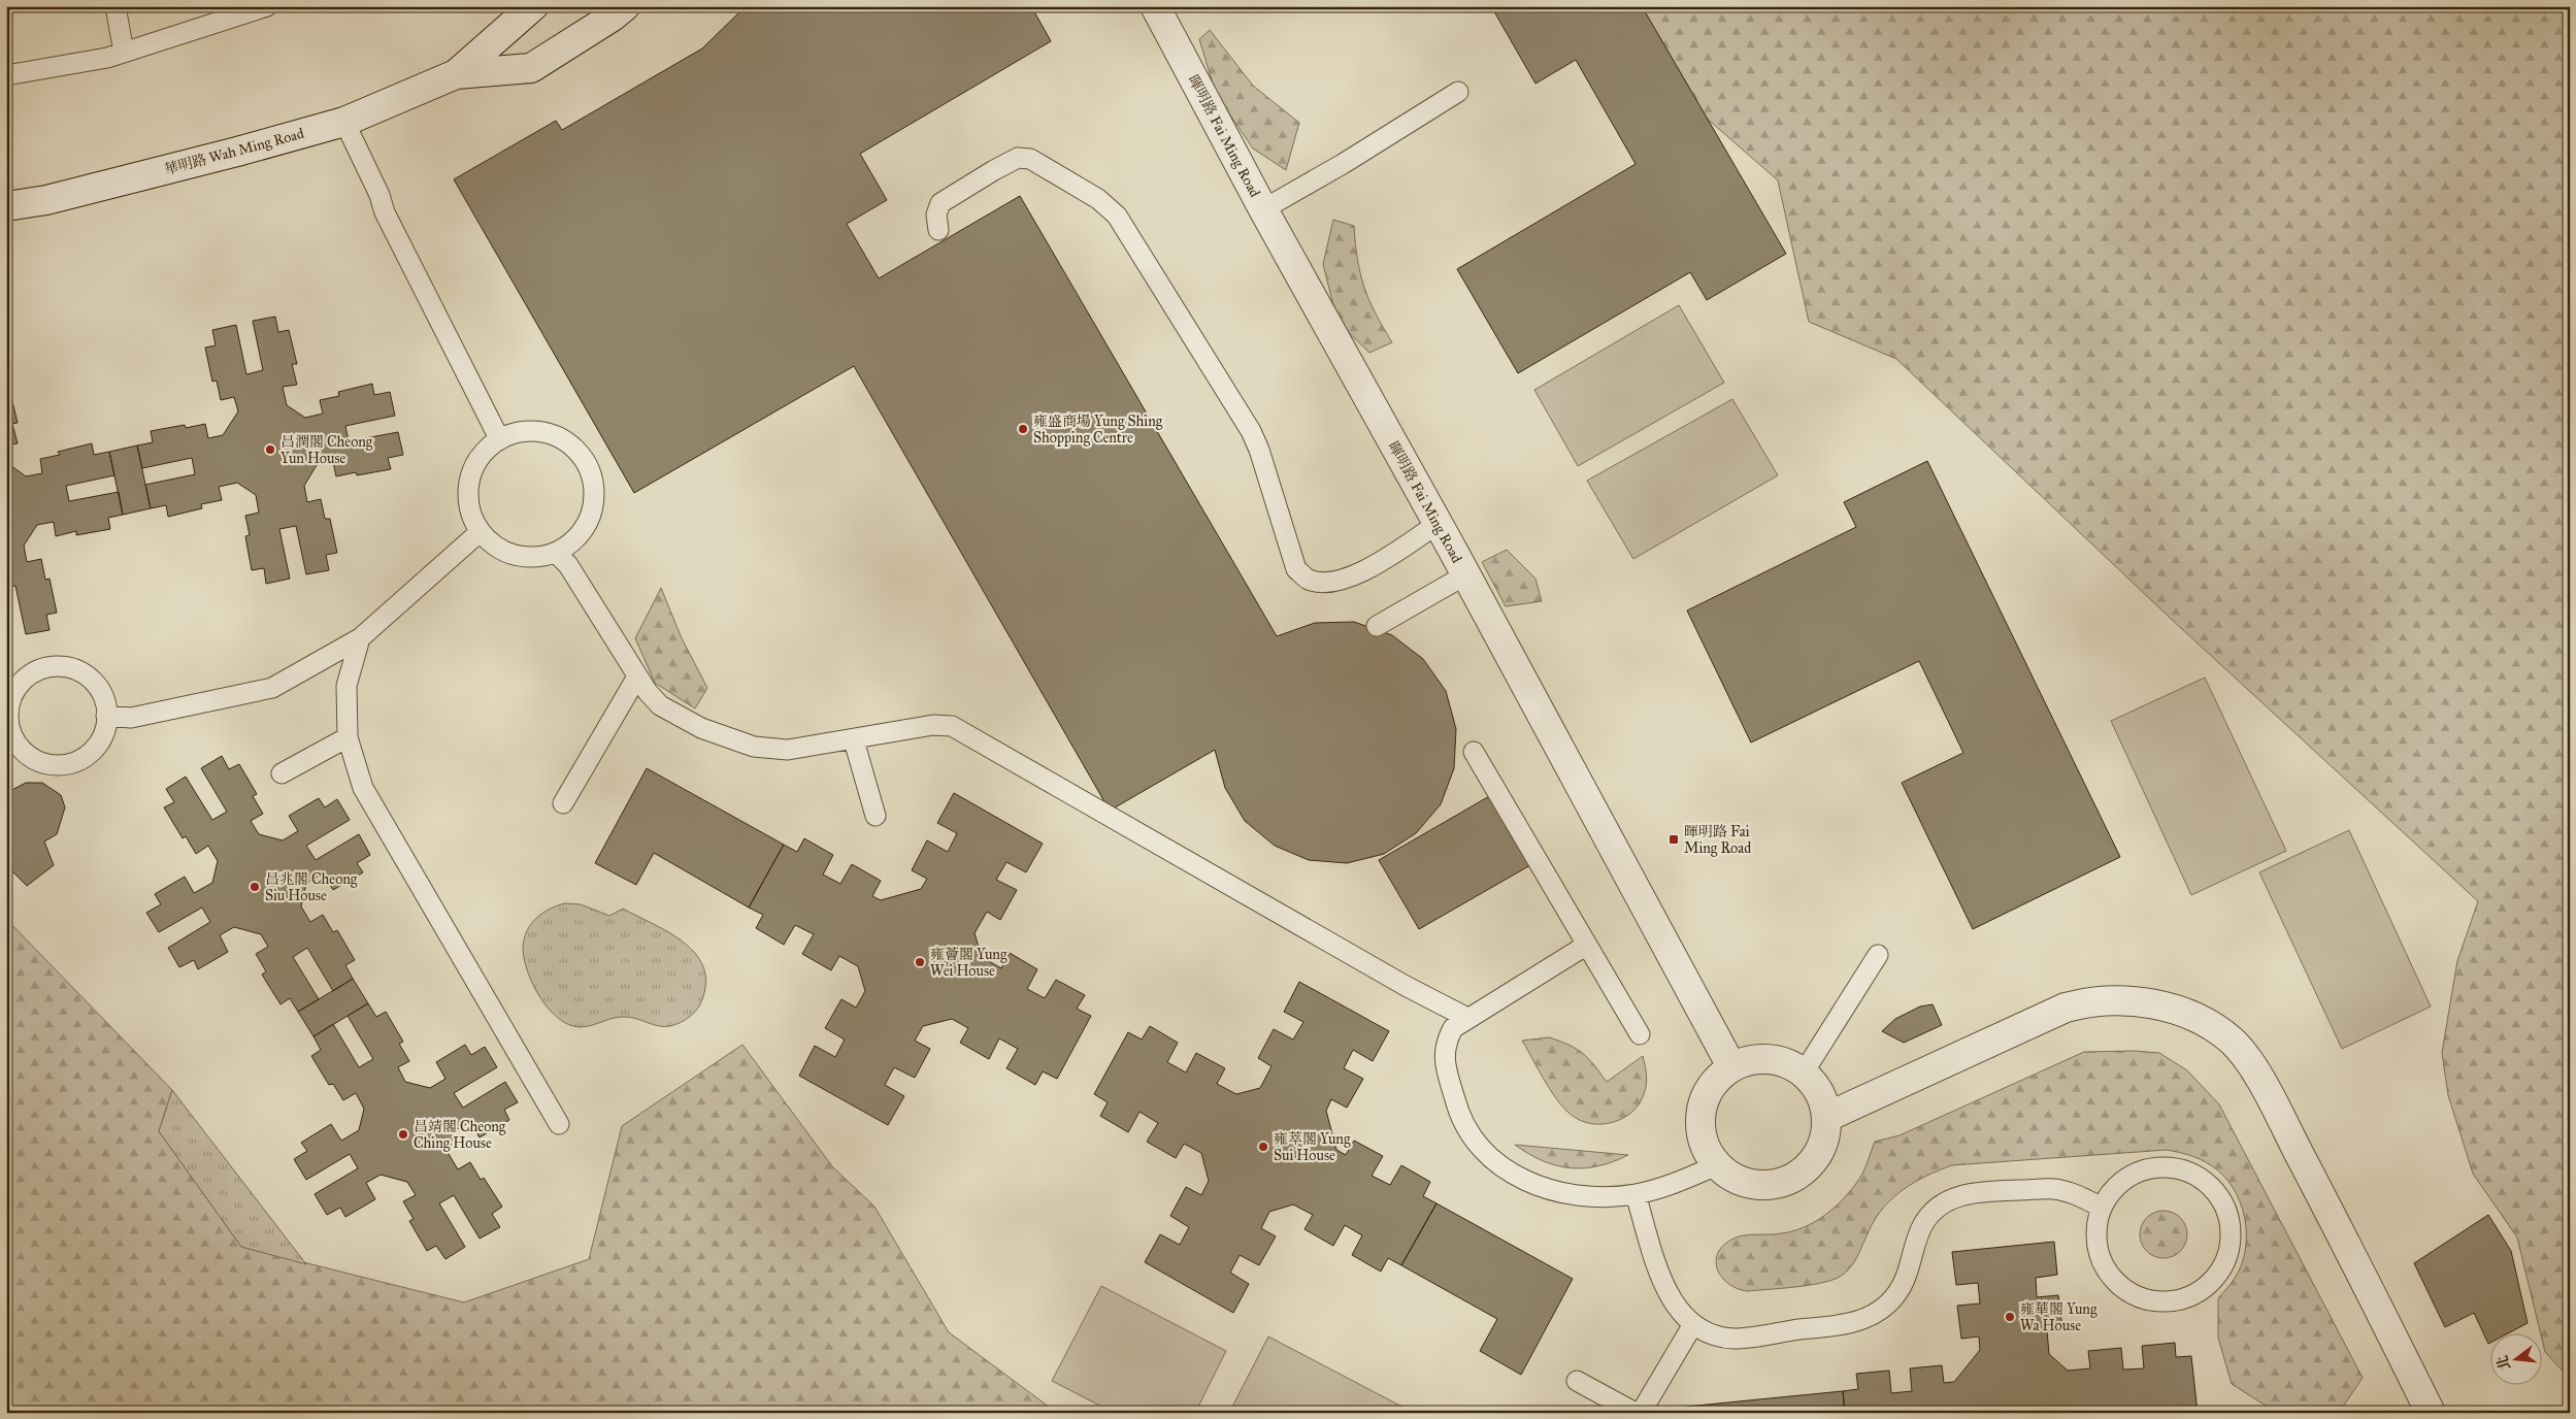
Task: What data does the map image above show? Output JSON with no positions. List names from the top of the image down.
{
  "streets": {
    "street": ["暉明路 Fai Ming Road", "華明路 Wah Ming Road"]
  },
  "places": {
    "other": [
      "雍盛商場 Yung Shing Shopping Centre",
      "昌潤閣 Cheong Yun House",
      "昌兆閣 Cheong Siu House",
      "雍薈閣 Yung Wei House",
      "昌靖閣 Cheong Ching House",
      "雍萃閣 Yung Sui House",
      "雍華閣 Yung Wa House"
    ],
    "transit": ["暉明路 Fai Ming Road"]
  },
  "north": "left"
}
